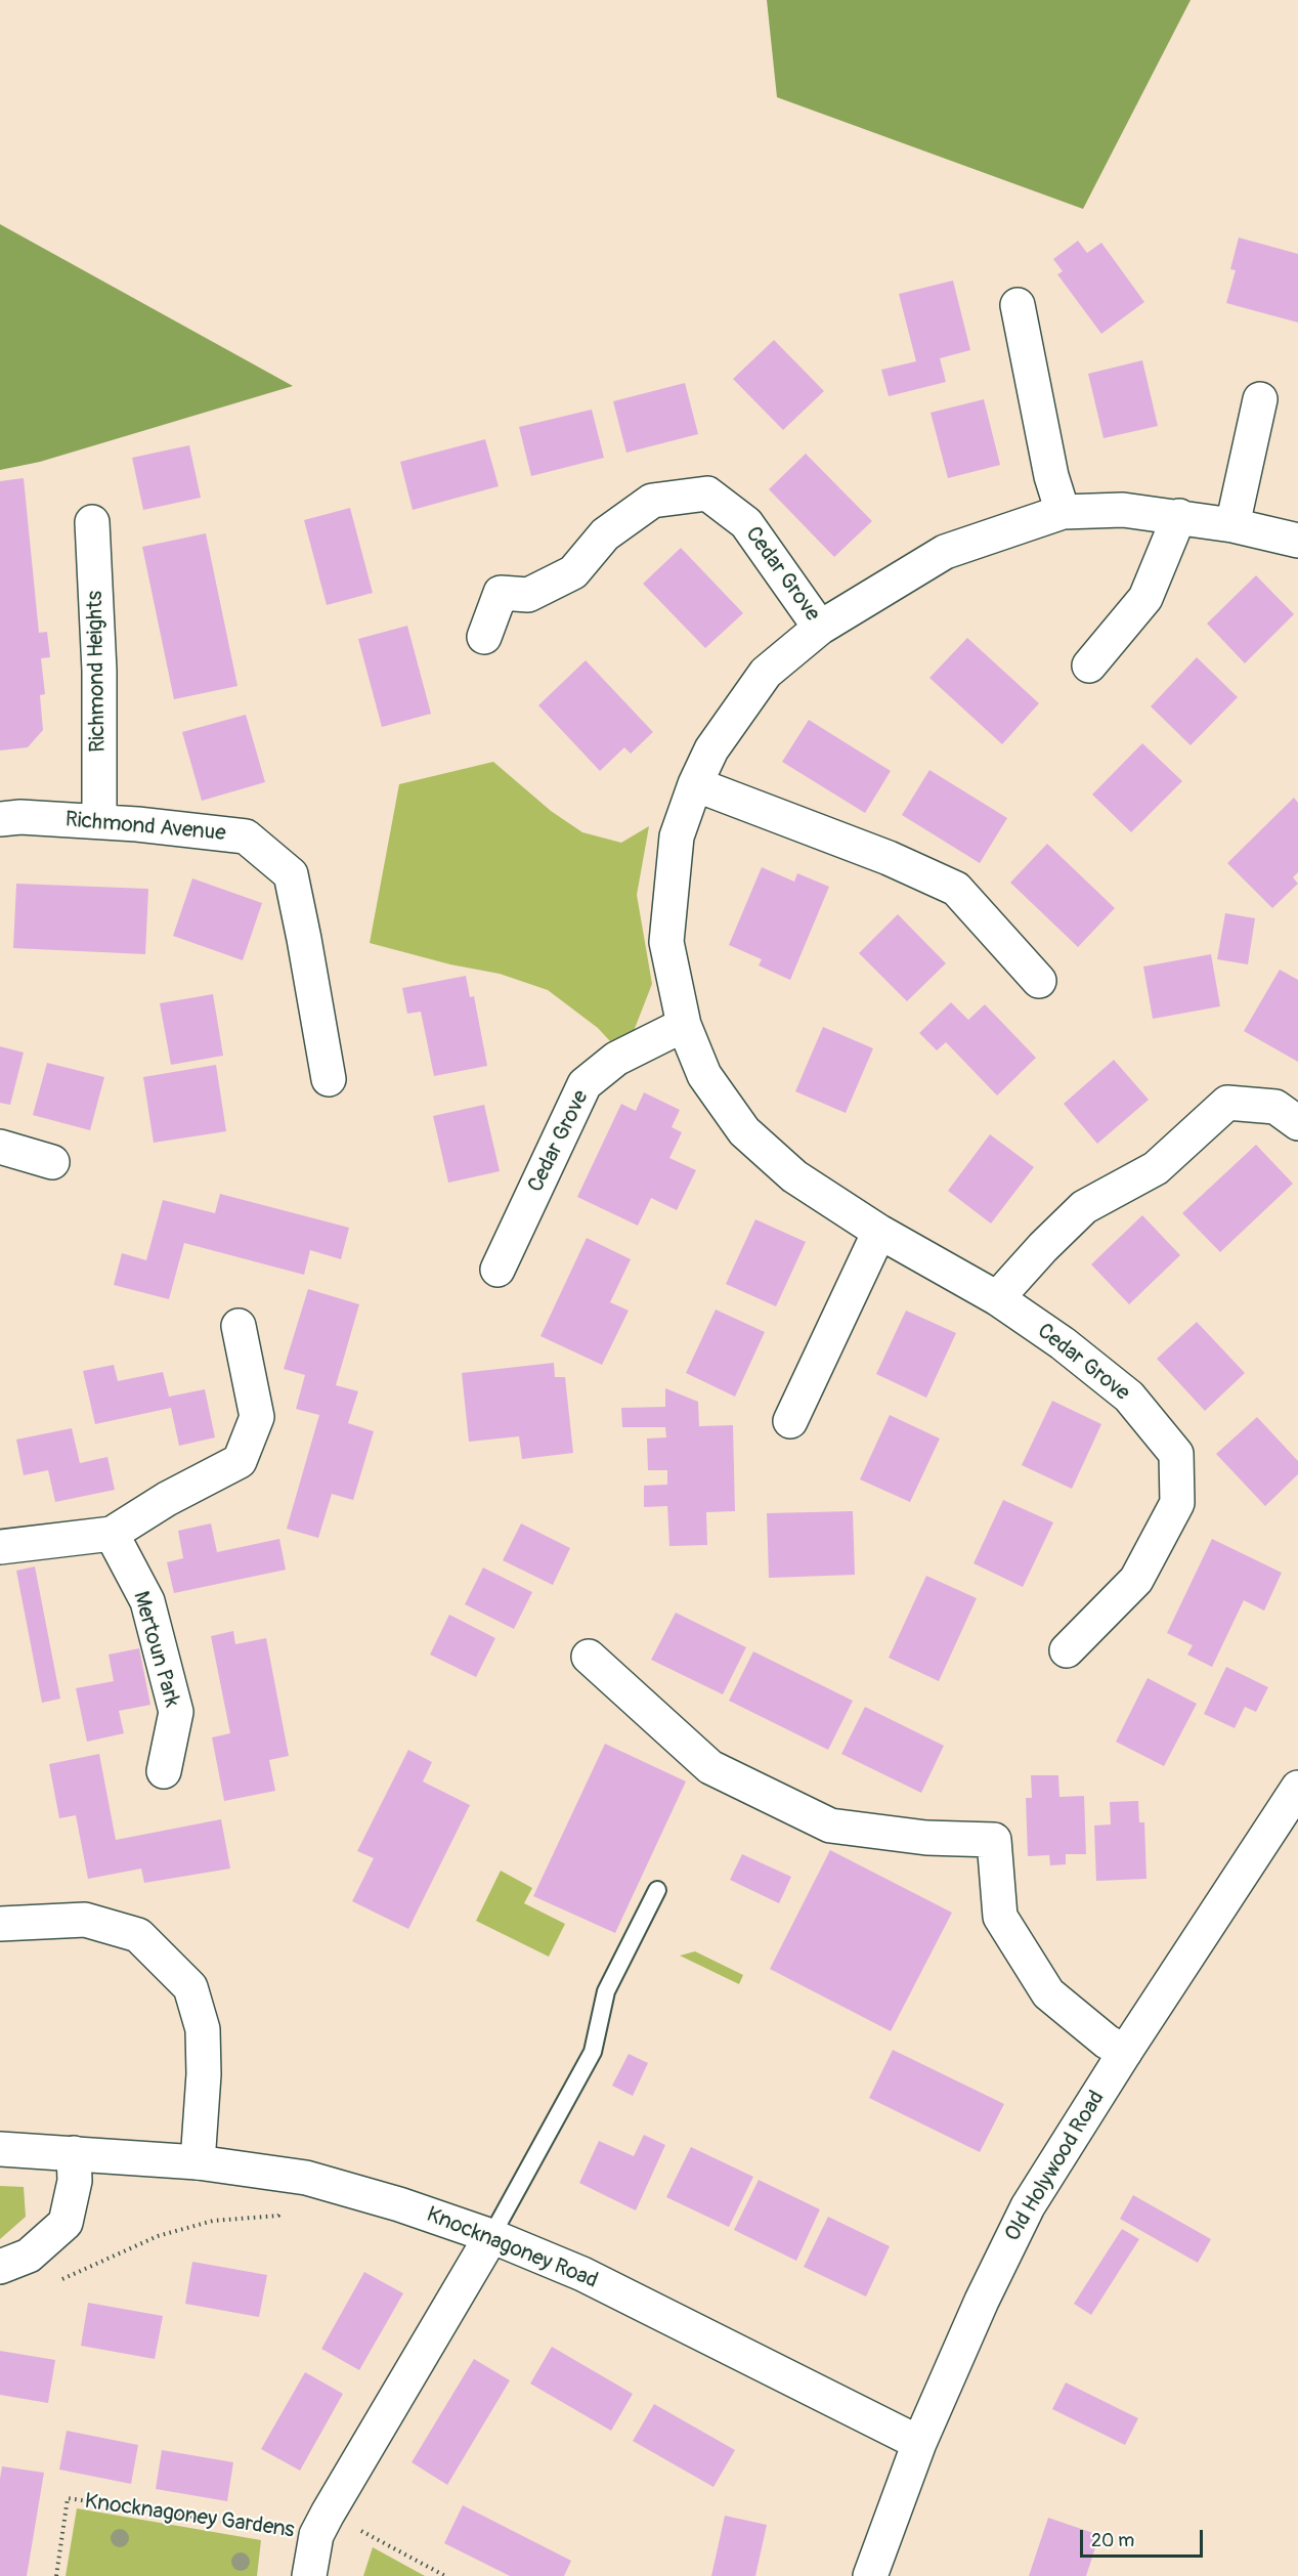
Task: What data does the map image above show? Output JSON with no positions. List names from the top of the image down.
{
  "streets": {
    "street": [
      "Cedar Grove",
      "Richmond Heights",
      "Richmond Avenue",
      "Mertoun Park",
      "Old Holywood Road",
      "Knocknagoney Road",
      "Knocknagoney Gardens"
    ]
  },
  "crossings": [
    ["Richmond Heights", "Richmond Avenue"],
    ["Old Holywood Road", "Knocknagoney Road"],
    ["Knocknagoney Road", "Knocknagoney Gardens"]
  ],
  "scale_bar": "20 m"
}
